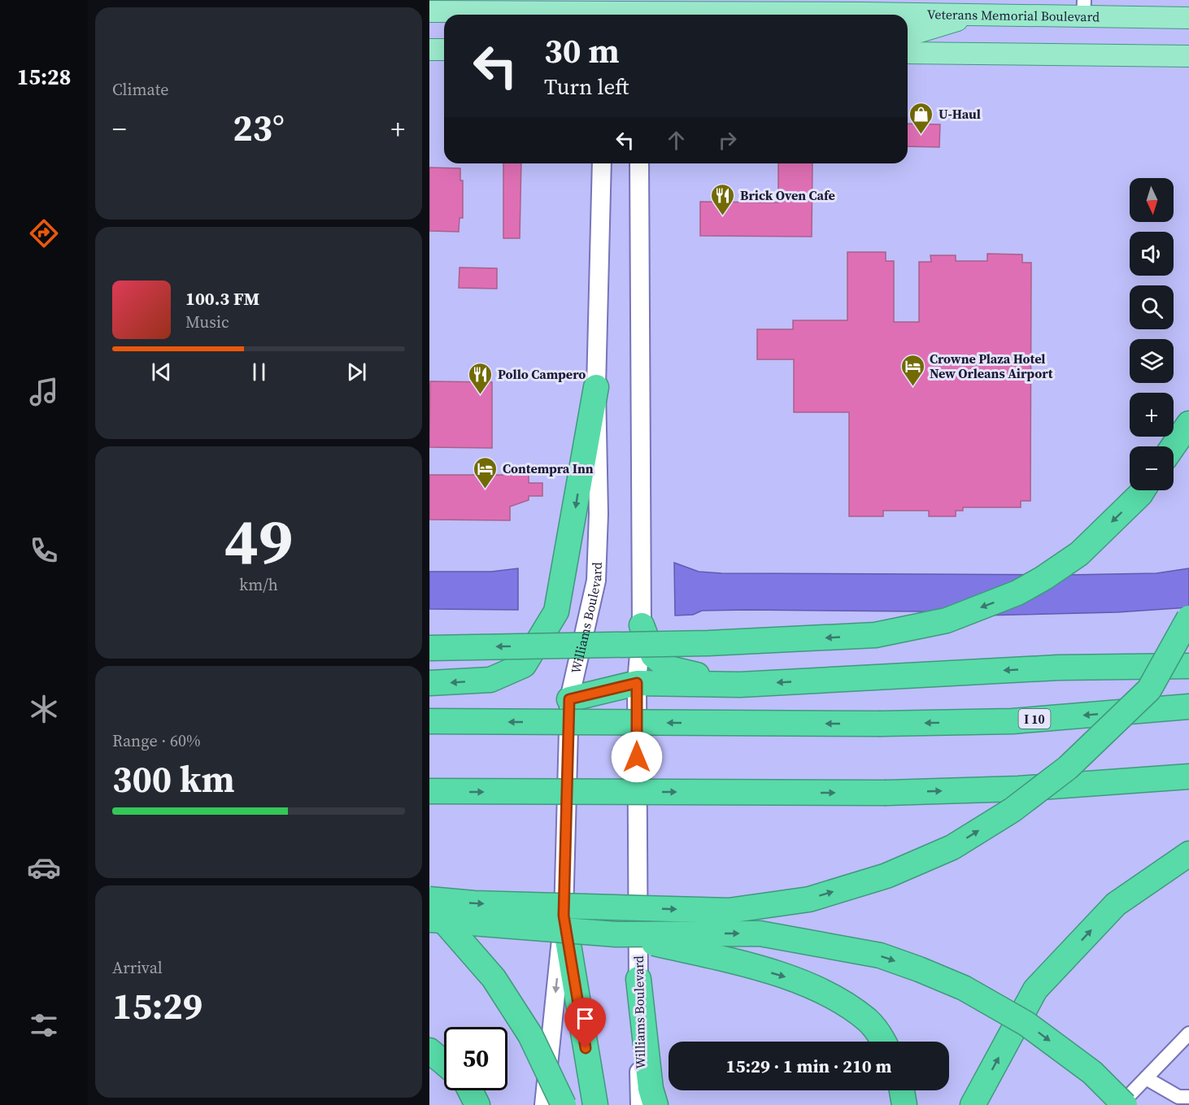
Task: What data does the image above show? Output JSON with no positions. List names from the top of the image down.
{
  "streets": {
    "highway": ["I 10"],
    "main road": ["Veterans Memorial Boulevard", "Williams Boulevard"]
  },
  "places": {
    "shop": ["U-Haul"],
    "restaurant": ["Brick Oven Cafe", "Pollo Campero"],
    "hotel": ["Crowne Plaza Hotel New Orleans Airport", "Contempra Inn"]
  },
  "north": "bottom",
  "page": {
    "tabs": "15:28",
    "tile": [
      "Climate",
      ["49", "km/h"],
      ["Range · 60%", "300 km"],
      ["Arrival", "15:29"]
    ],
    "turn": ["30 m", "Turn left"],
    "heat": ["−", "23°", "+"],
    "map_buttons": ["+", "−"],
    "song": ["100.3 FM", "Music"],
    "limit": "50",
    "trip": "15:29 · 1 min · 210 m"
  }
}
